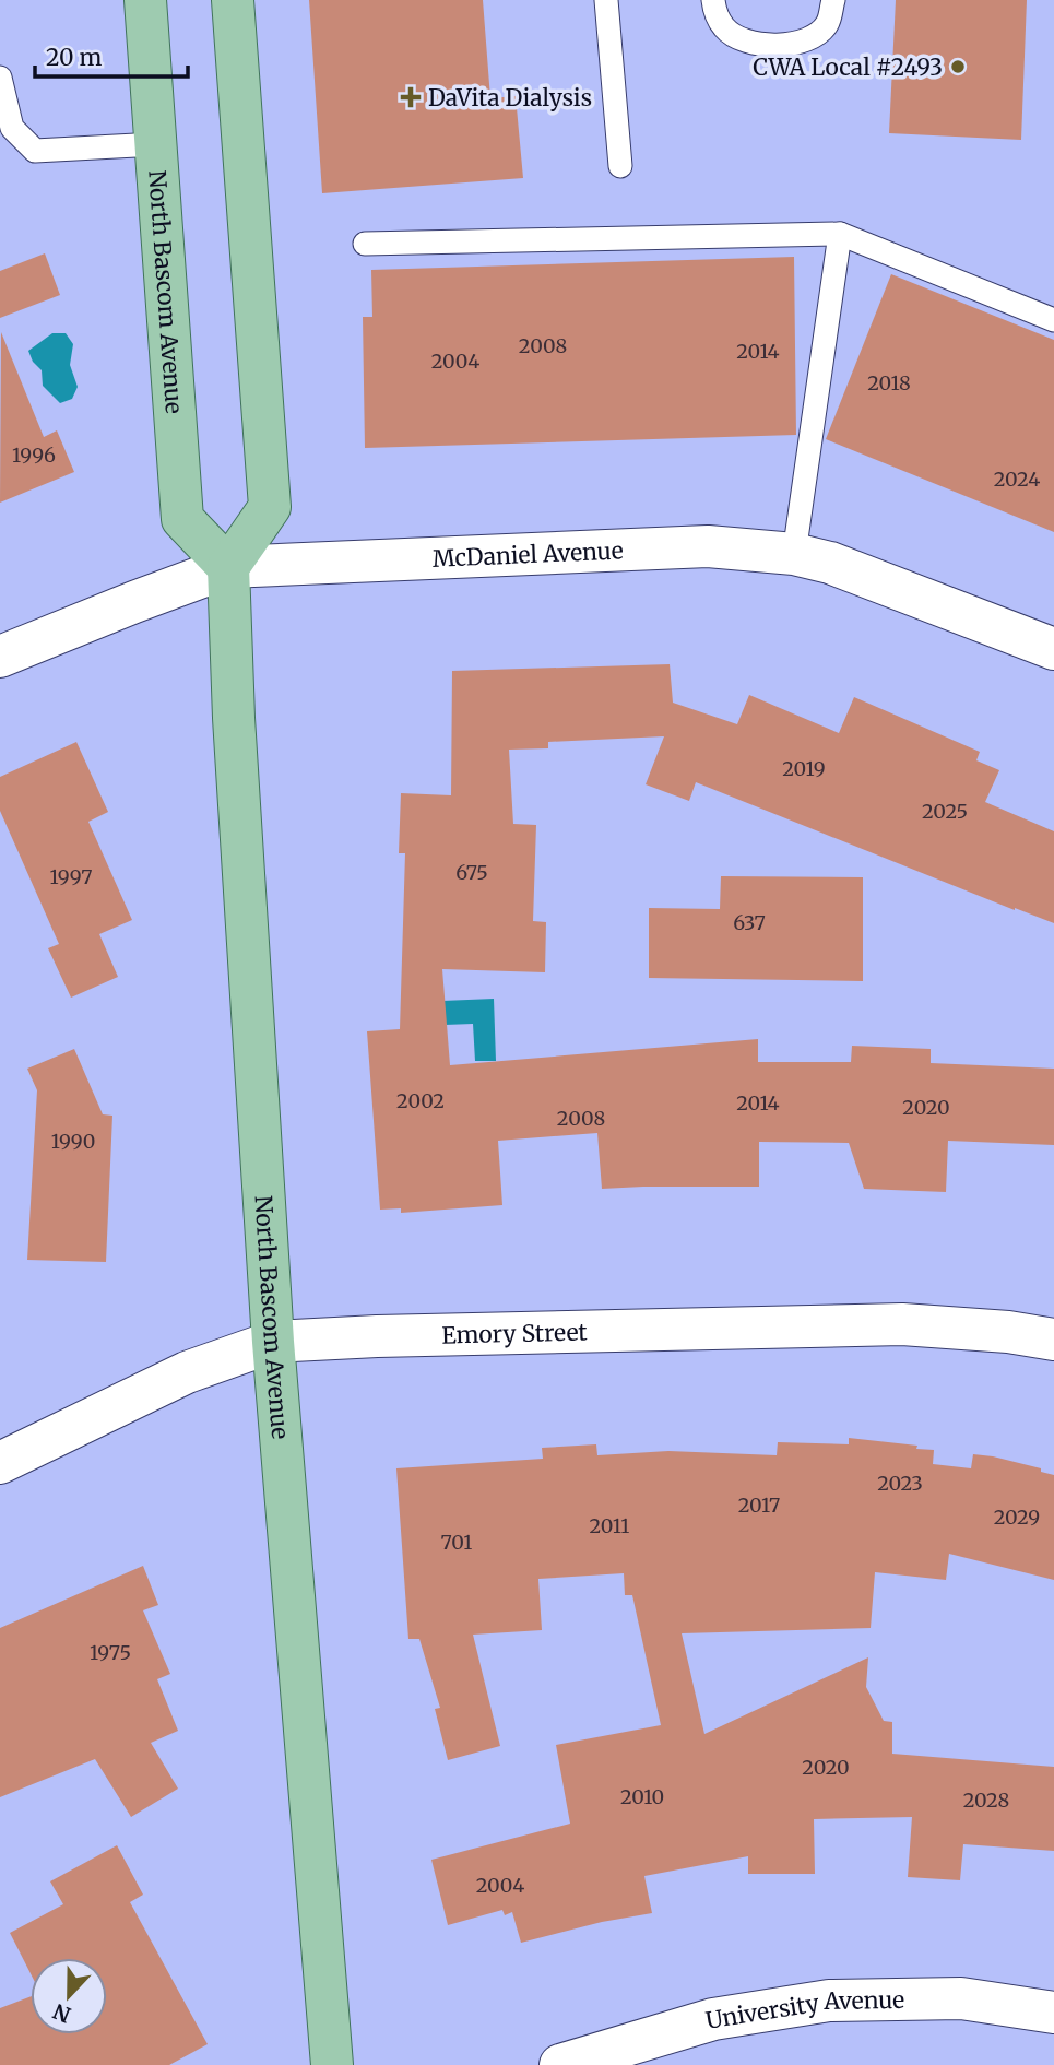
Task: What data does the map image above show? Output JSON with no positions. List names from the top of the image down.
{
  "streets": {
    "main road": ["North Bascom Avenue"],
    "street": ["McDaniel Avenue", "Emory Street", "University Avenue"]
  },
  "crossings": [
    ["North Bascom Avenue", "McDaniel Avenue"],
    ["North Bascom Avenue", "Emory Street"]
  ],
  "places": {
    "other": ["CWA Local #2493"],
    "health": ["DaVita Dialysis"]
  },
  "house_numbers": [
    "2008",
    "2014",
    "2004",
    "2018",
    "1996",
    "2024",
    "2019",
    "2025",
    "675",
    "1997",
    "637",
    "2002",
    "2014",
    "2020",
    "2008",
    "1990",
    "2023",
    "2017",
    "2029",
    "2011",
    "701",
    "1975",
    "2020",
    "2010",
    "2028",
    "2004"
  ],
  "scale_bar": "20 m",
  "north": "bottom"
}
